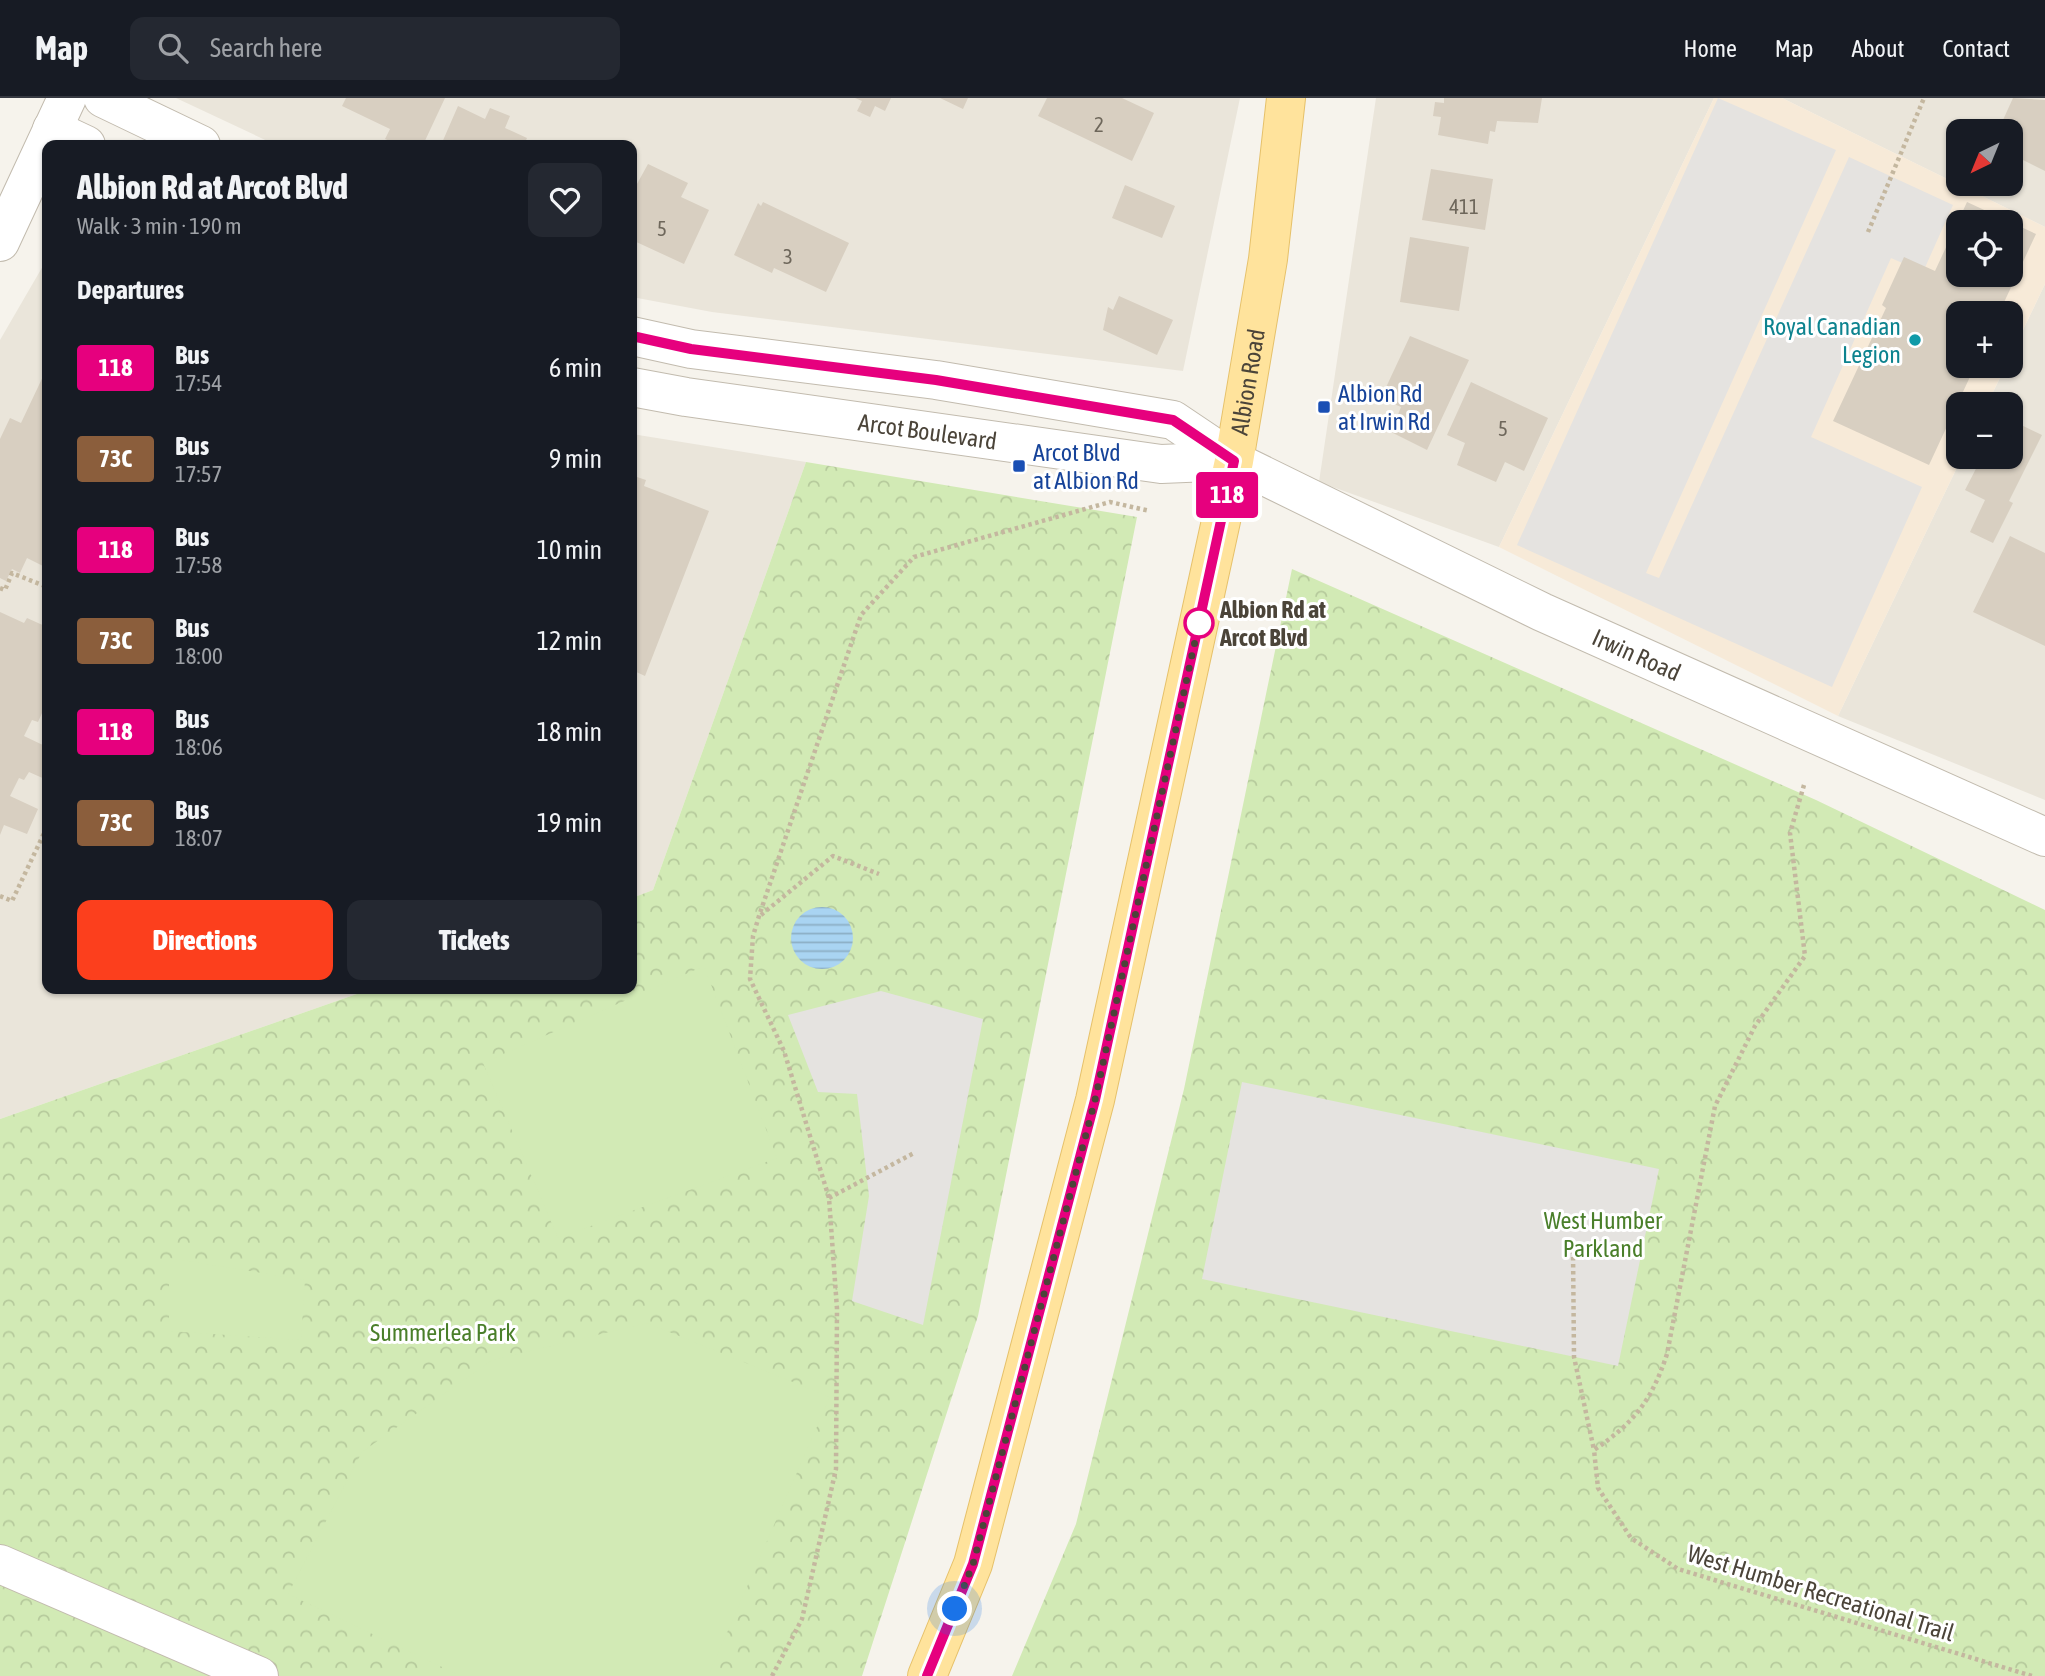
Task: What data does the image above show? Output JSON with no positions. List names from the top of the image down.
{
  "streets": {
    "main road": ["Albion Road"],
    "street": ["Arcot Boulevard", "Irwin Road"],
    "path": ["West Humber Recreational Trail"]
  },
  "crossings": [
    ["Albion Road", "Arcot Boulevard"],
    ["Albion Road", "Irwin Road"],
    ["Arcot Boulevard", "Irwin Road"]
  ],
  "parks": ["West Humber Parkland", "Summerlea Park"],
  "places": {
    "other": ["Royal Canadian Legion", "Albion Rd at Arcot Blvd"],
    "transit": ["Albion Rd at Irwin Rd", "Arcot Blvd at Albion Rd"]
  },
  "lines": ["bus line 118"],
  "house_numbers": [
    "2",
    "411",
    "5",
    "3",
    "5"
  ],
  "north": "bottom left",
  "page": {
    "header": "Map",
    "search": "Search here",
    "nav": [
      "Home",
      "Map",
      "About",
      "Contact"
    ],
    "on_map": "118",
    "map_buttons": ["+", "−"],
    "heading": [
      ["Albion Rd at Arcot Blvd", "Walk · 3 min · 190 m"],
      "Departures"
    ],
    "list": [
      {
        "mark": "118",
        "name": "Bus",
        "note": "17:54",
        "value": "6 min"
      },
      {
        "mark": "73C",
        "name": "Bus",
        "note": "17:57",
        "value": "9 min"
      },
      {
        "mark": "118",
        "name": "Bus",
        "note": "17:58",
        "value": "10 min"
      },
      {
        "mark": "73C",
        "name": "Bus",
        "note": "18:00",
        "value": "12 min"
      },
      {
        "mark": "118",
        "name": "Bus",
        "note": "18:06",
        "value": "18 min"
      },
      {
        "mark": "73C",
        "name": "Bus",
        "note": "18:07",
        "value": "19 min"
      }
    ],
    "buttons": ["Directions", "Tickets"]
  }
}
